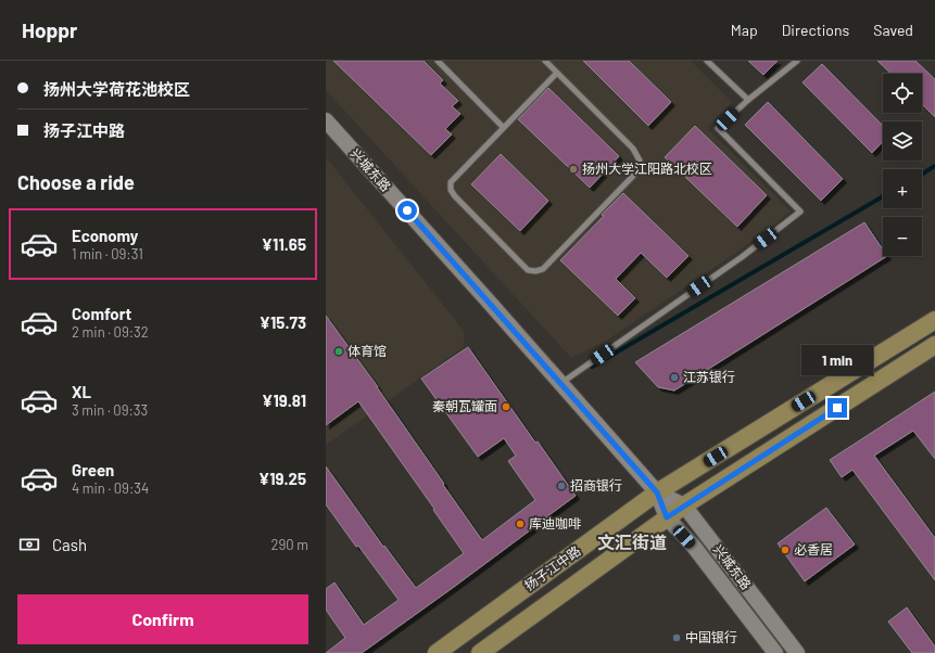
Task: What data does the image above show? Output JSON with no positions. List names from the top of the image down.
{
  "streets": {
    "main road": ["扬子江中路"],
    "street": ["兴城东路"]
  },
  "crossings": [
    ["兴城东路", "扬子江中路"]
  ],
  "districts": ["文汇街道"],
  "places": [
    "扬州大学江阳路北校区",
    "体育馆",
    "江苏银行",
    "秦朝瓦罐面",
    "招商银行",
    "库迪咖啡",
    "必香居",
    "中国银行"
  ],
  "page": {
    "header": "Hoppr",
    "nav": ["Map", "Directions", "Saved"],
    "banner": ["扬州大学荷花池校区", "扬子江中路"],
    "map_buttons": ["+", "−"],
    "heading": "Choose a ride",
    "list": [
      {
        "name": "Economy",
        "note": "1 min · 09:31",
        "value": "¥11.65"
      },
      {
        "name": "Comfort",
        "note": "2 min · 09:32",
        "value": "¥15.73"
      },
      {
        "name": "XL",
        "note": "3 min · 09:33",
        "value": "¥19.81"
      },
      {
        "name": "Green",
        "note": "4 min · 09:34",
        "value": "¥19.25"
      }
    ],
    "bubble": "1 min",
    "pay": ["Cash", "290 m"],
    "buttons": "Confirm"
  }
}
